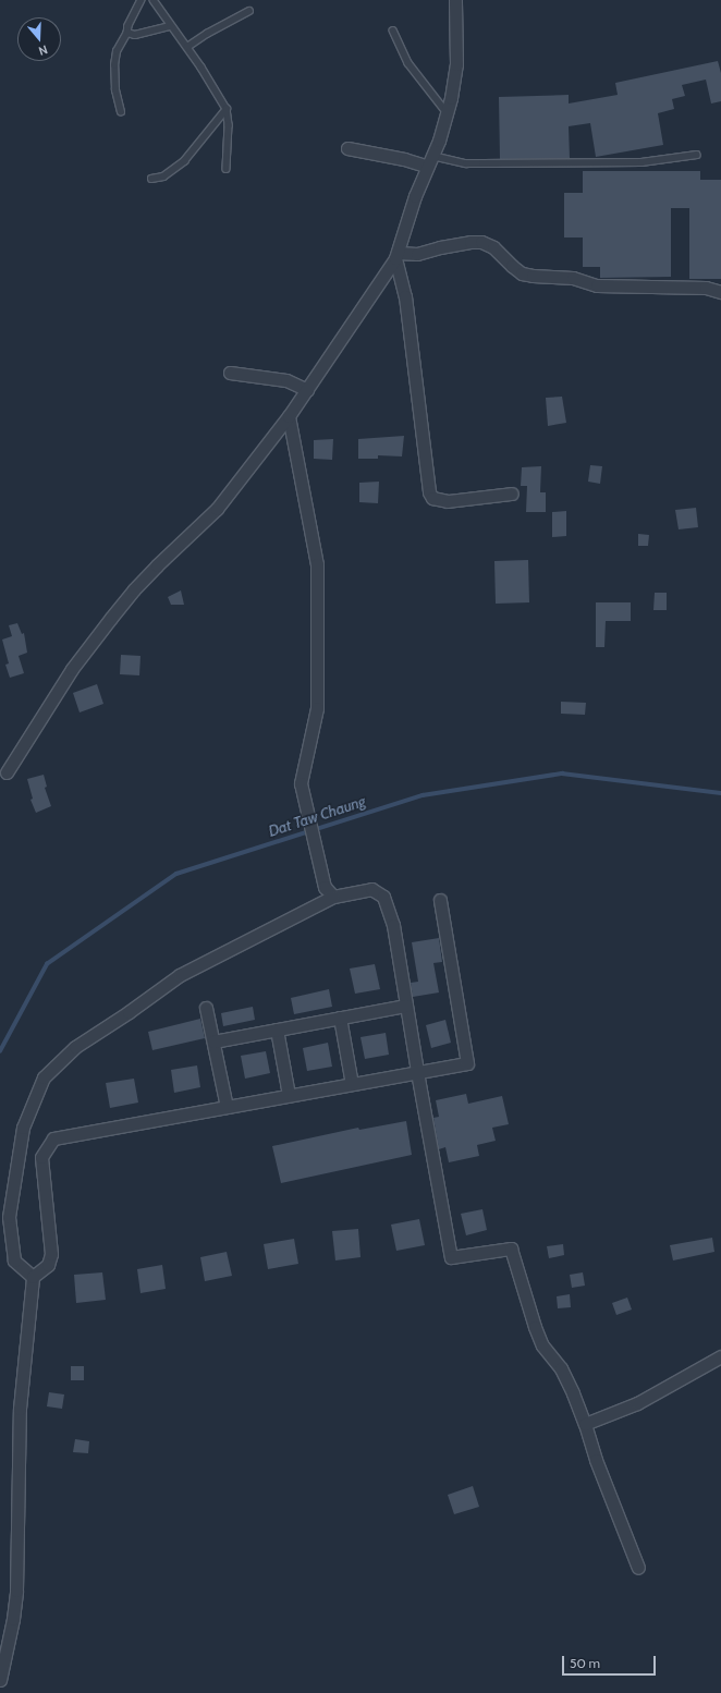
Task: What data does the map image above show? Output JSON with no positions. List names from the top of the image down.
{
  "water": ["Dat Taw Chaung"],
  "scale_bar": "50 m",
  "north": "bottom"
}
